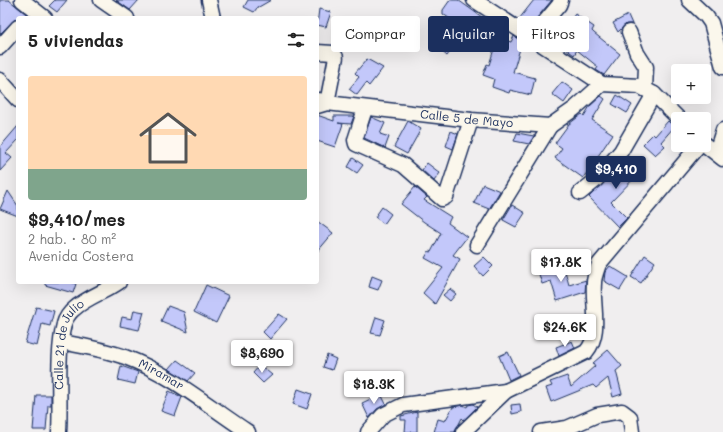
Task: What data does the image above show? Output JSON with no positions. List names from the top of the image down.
{
  "streets": {
    "street": ["Calle 5 de Mayo", "Calle 21 de Julio", "Miramar"]
  },
  "crossings": [
    ["Calle 21 de Julio", "Miramar"]
  ],
  "page": {
    "chip": ["Comprar", "Alquilar", "Filtros"],
    "heading": "5 viviendas",
    "map_buttons": ["+", "−"],
    "list": [
      {
        "name": "$9,410/mes",
        "note": "2 hab. · 80 m² · Avenida Costera"
      }
    ],
    "price": [
      "$9,410",
      "$17.8K",
      "$24.6K",
      "$8,690",
      "$18.3K"
    ]
  }
}
